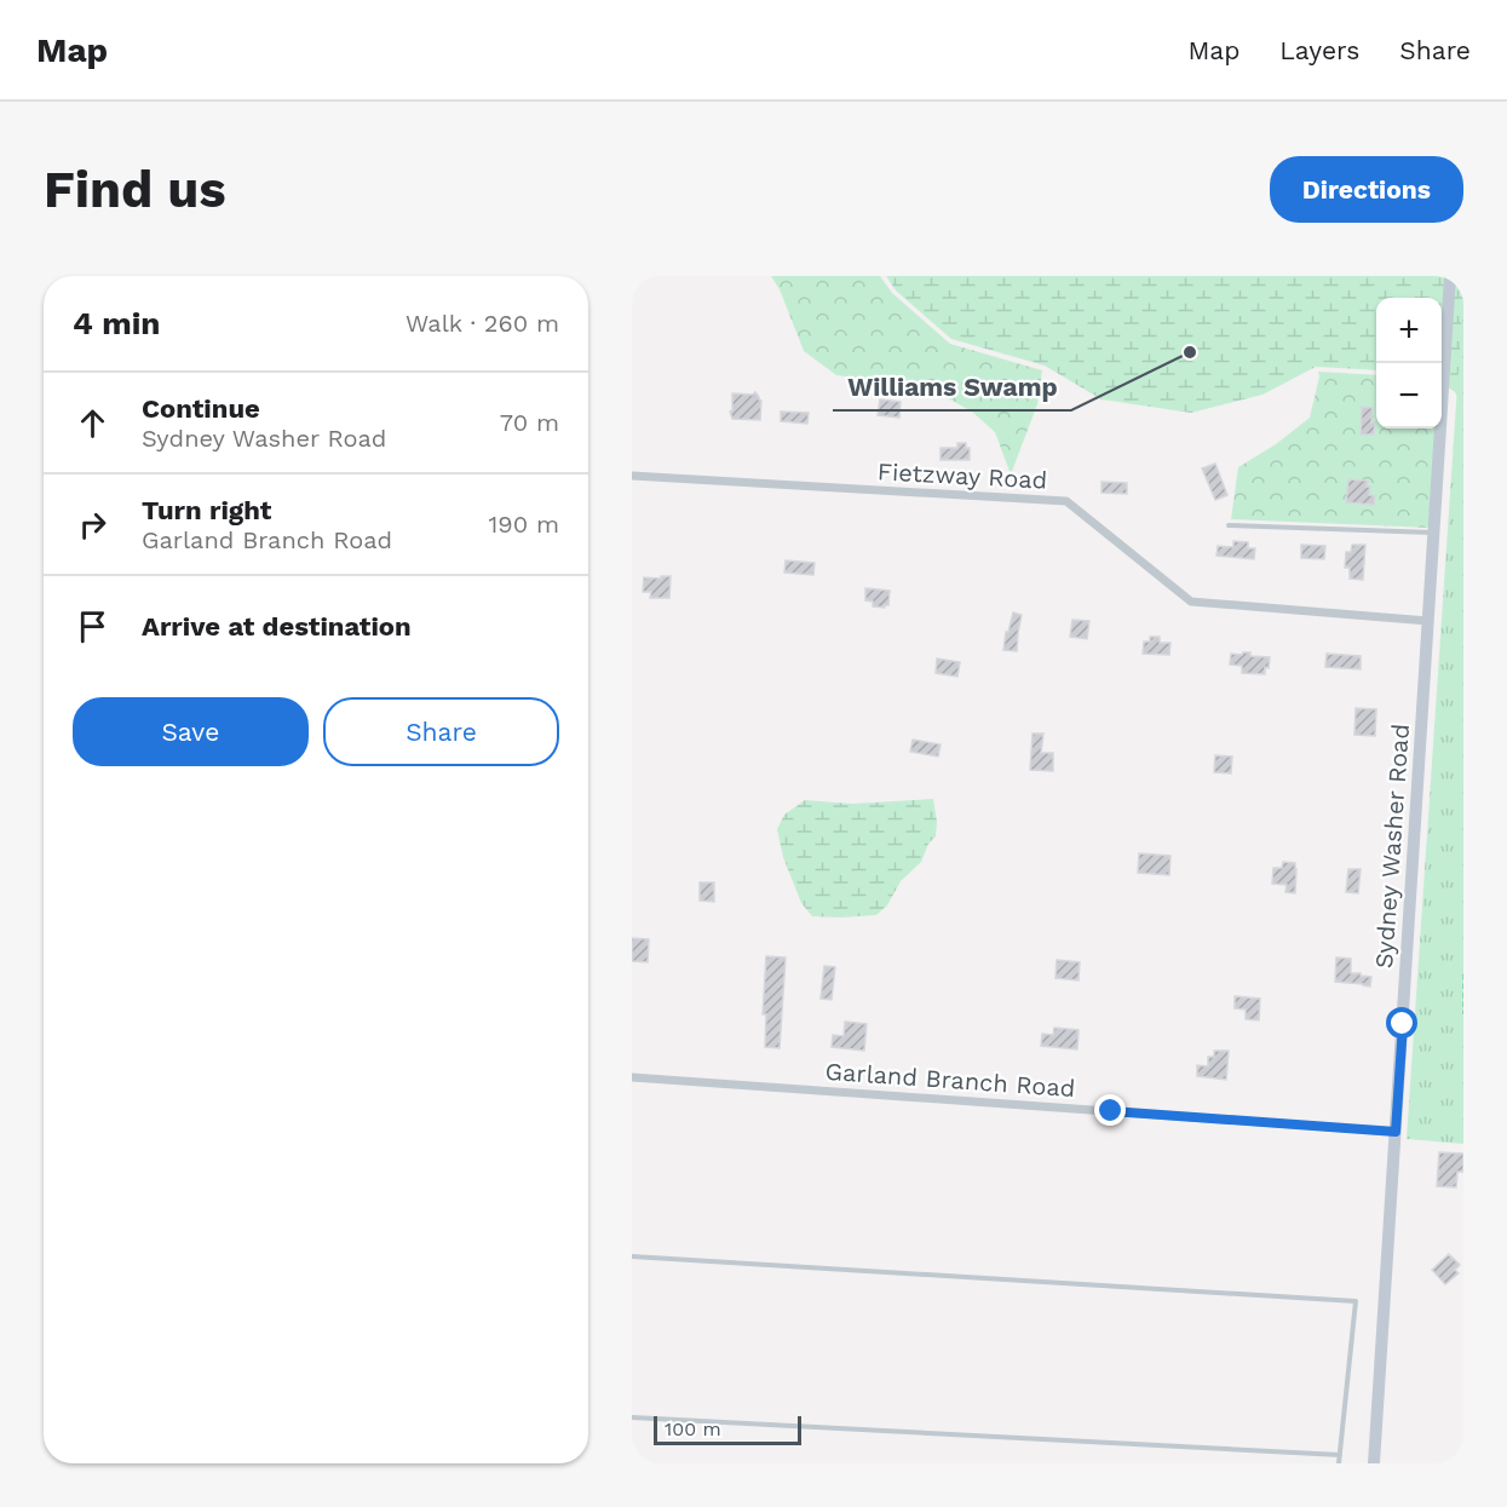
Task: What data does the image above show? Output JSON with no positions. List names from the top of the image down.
{
  "streets": {
    "street": ["Fietzway Road", "Sydney Washer Road", "Garland Branch Road"]
  },
  "crossings": [
    ["Fietzway Road", "Sydney Washer Road"],
    ["Sydney Washer Road", "Garland Branch Road"]
  ],
  "places": ["Williams Swamp"],
  "scale_bar": "100 m",
  "page": {
    "header": "Map",
    "nav": ["Map", "Layers", "Share"],
    "buttons": [
      "Directions",
      ["Save", "Share"]
    ],
    "title": "Find us",
    "heading": ["4 min", "Walk · 260 m"],
    "map_buttons": ["+", "−"],
    "list": [
      ["Continue", "Sydney Washer Road", "70 m"],
      ["Turn right", "Garland Branch Road", "190 m"],
      "Arrive at destination"
    ],
    "scale": "100 m"
  }
}
